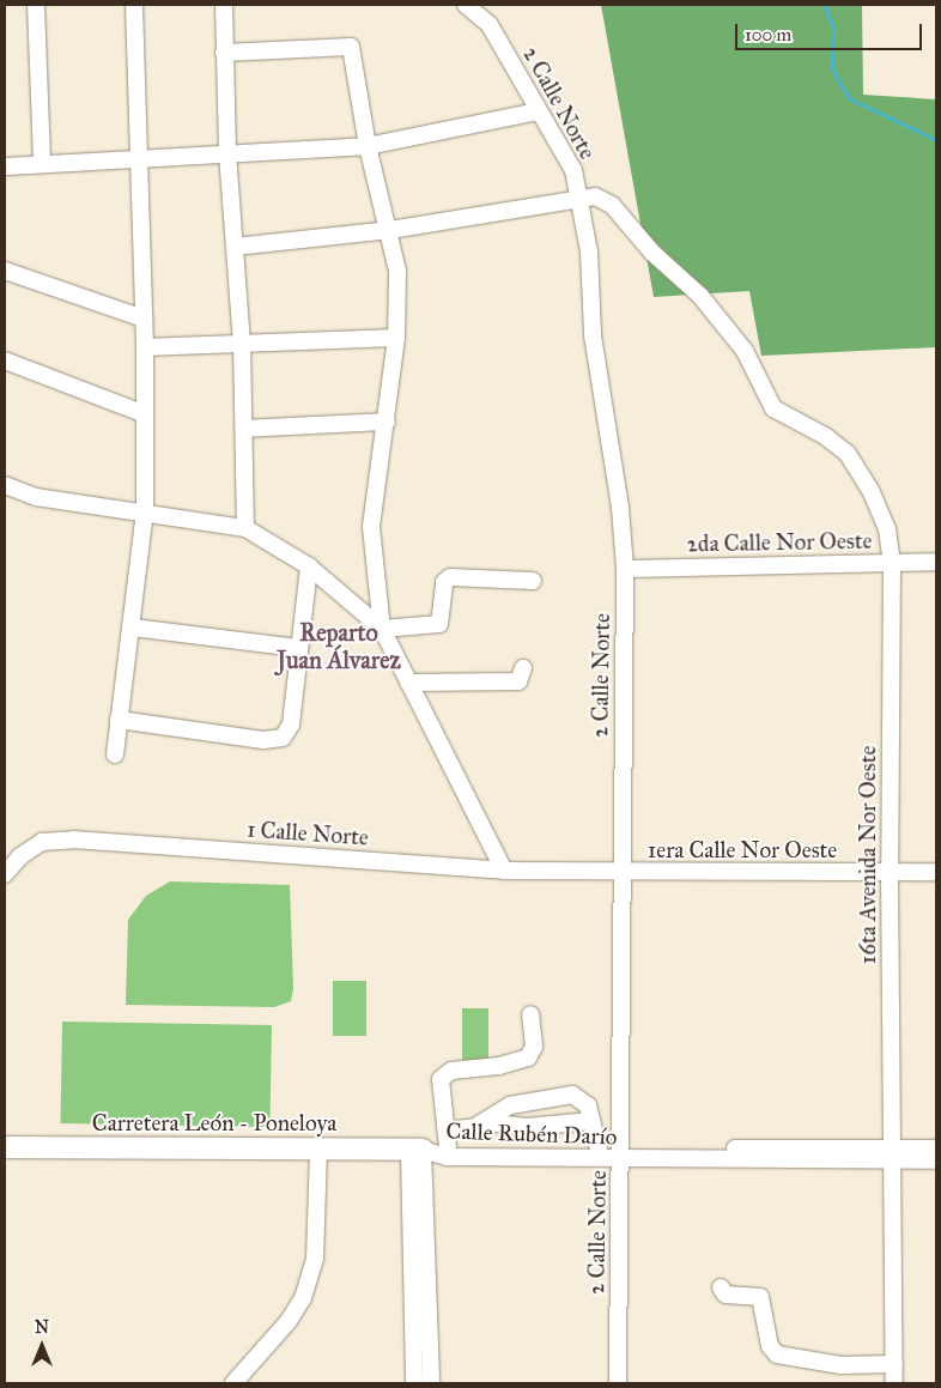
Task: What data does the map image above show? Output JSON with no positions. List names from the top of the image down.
{
  "streets": {
    "main road": ["Carretera León - Poneloya"],
    "street": [
      "2 Calle Norte",
      "2da Calle Nor Oeste",
      "1 Calle Norte",
      "1era Calle Nor Oeste",
      "16ta Avenida Nor Oeste",
      "Calle Rubén Darío"
    ]
  },
  "crossings": [
    ["2 Calle Norte", "2da Calle Nor Oeste"],
    ["2 Calle Norte", "1 Calle Norte"],
    ["2 Calle Norte", "1era Calle Nor Oeste"],
    ["2 Calle Norte", "16ta Avenida Nor Oeste"],
    ["2 Calle Norte", "Calle Rubén Darío"],
    ["2da Calle Nor Oeste", "16ta Avenida Nor Oeste"],
    ["1 Calle Norte", "1era Calle Nor Oeste"],
    ["1era Calle Nor Oeste", "16ta Avenida Nor Oeste"],
    ["16ta Avenida Nor Oeste", "Calle Rubén Darío"],
    ["Carretera León - Poneloya", "Calle Rubén Darío"]
  ],
  "districts": ["Reparto Juan Álvarez"],
  "scale_bar": "100 m",
  "north": "top"
}
